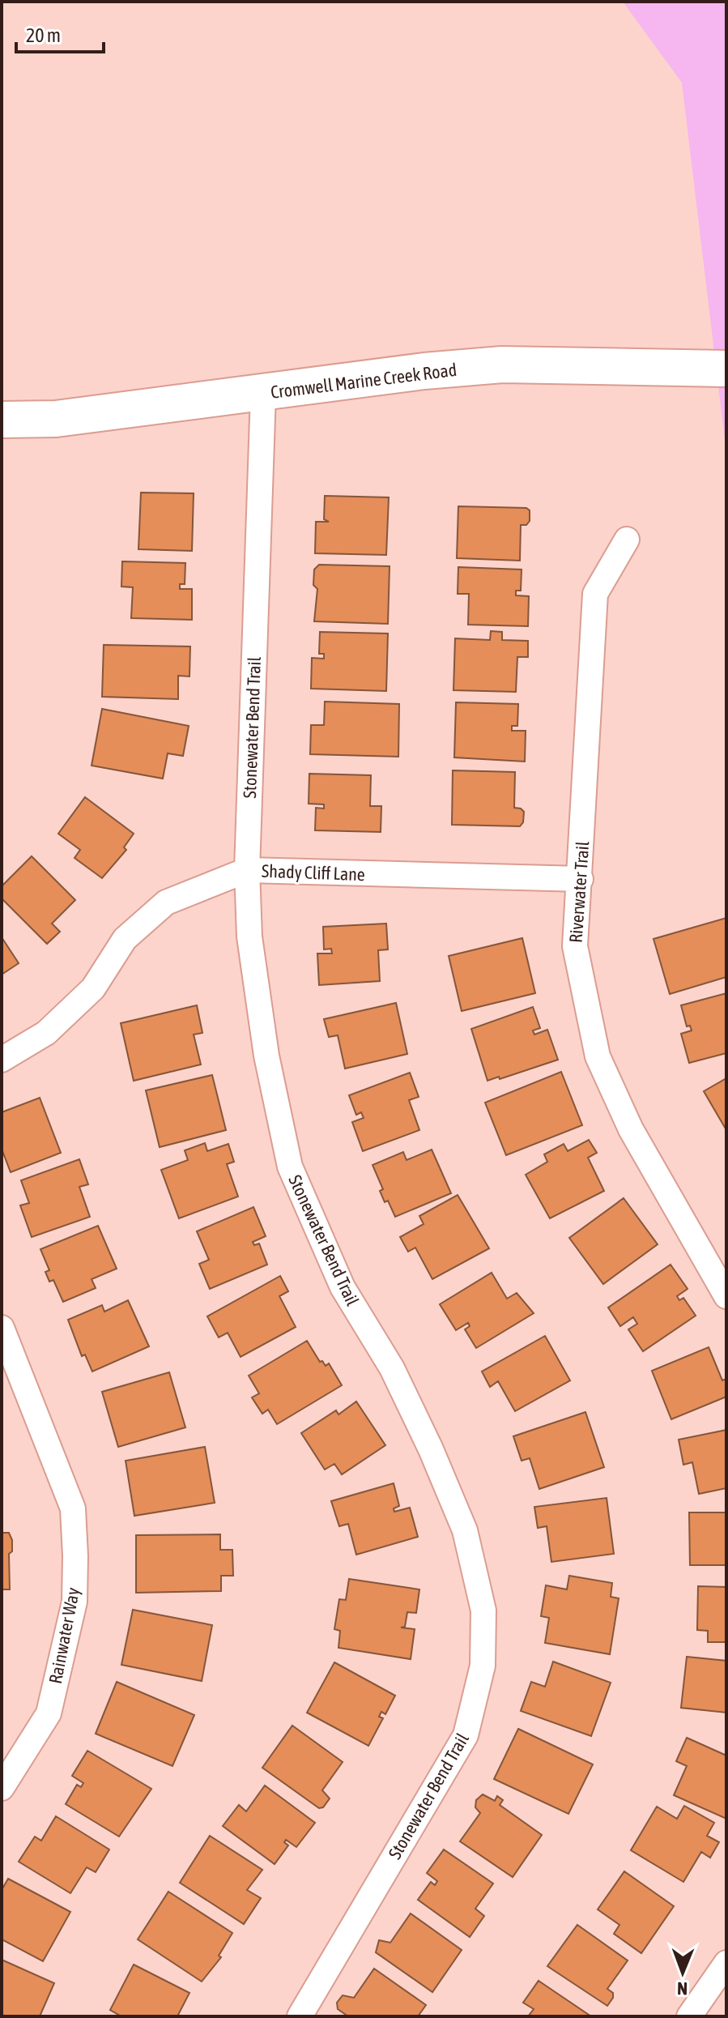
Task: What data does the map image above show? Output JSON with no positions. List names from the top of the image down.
{
  "streets": {
    "main road": ["Cromwell Marine Creek Road"],
    "street": [
      "Stonewater Bend Trail",
      "Shady Cliff Lane",
      "Riverwater Trail",
      "Rainwater Way"
    ]
  },
  "crossings": [
    ["Cromwell Marine Creek Road", "Stonewater Bend Trail"],
    ["Stonewater Bend Trail", "Shady Cliff Lane"],
    ["Shady Cliff Lane", "Riverwater Trail"]
  ],
  "scale_bar": "20 m",
  "north": "bottom"
}
